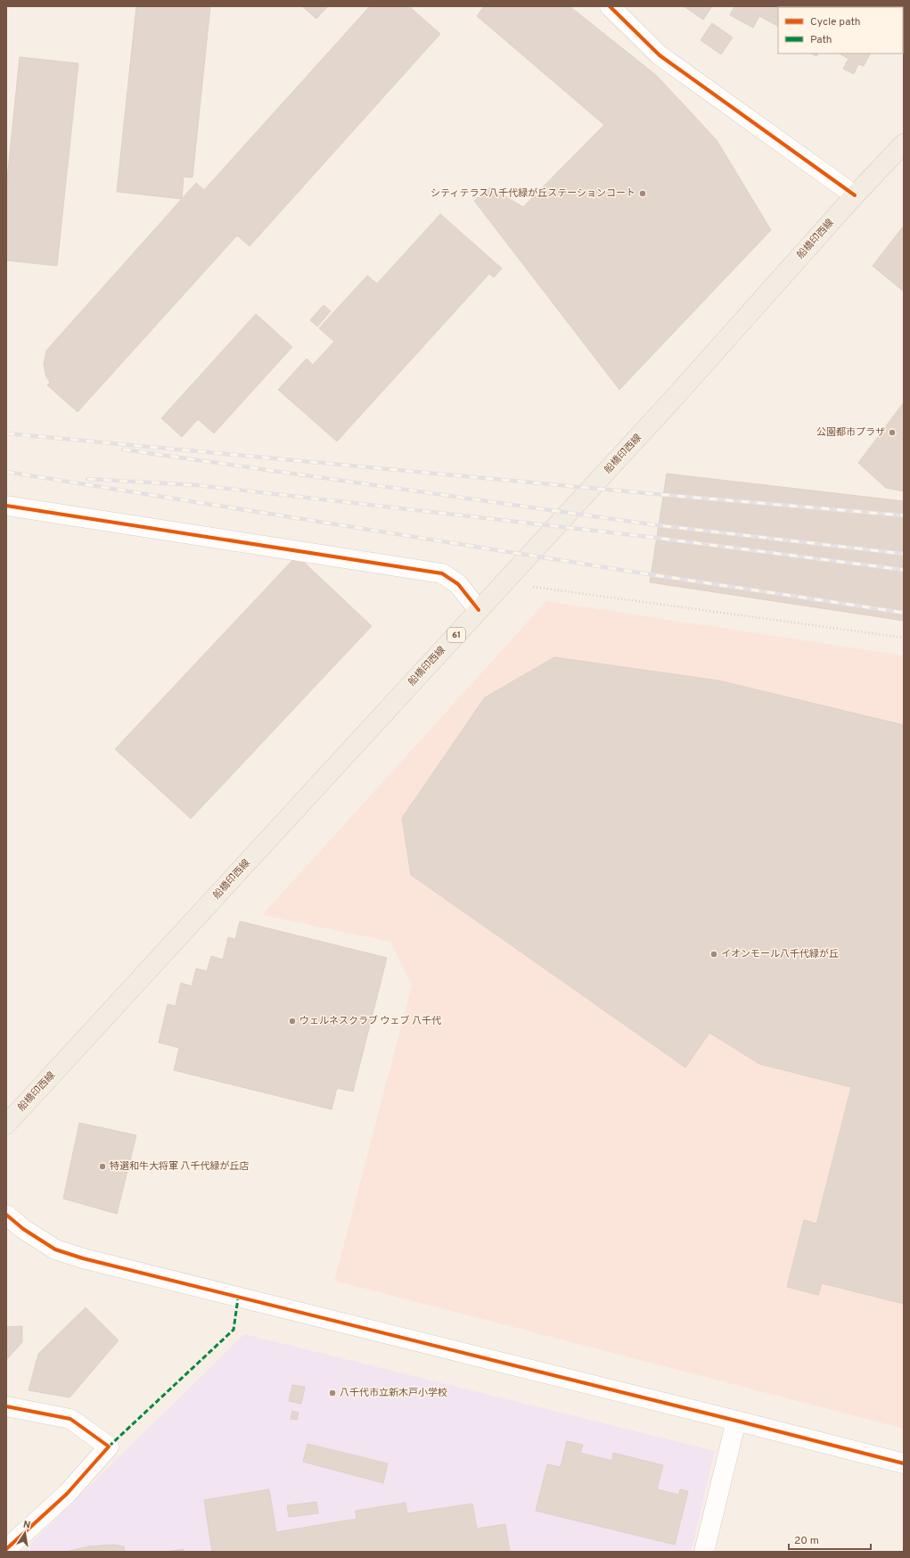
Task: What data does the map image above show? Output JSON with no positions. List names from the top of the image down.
{
  "streets": {
    "main road": ["船橋印西線", "61"]
  },
  "places": [
    "シティテラス八千代緑が丘ステーションコート",
    "公園都市プラザ",
    "イオンモール八千代緑が丘",
    "ウェルネスクラブ ウェブ 八千代",
    "特選和牛大将軍 八千代緑が丘店",
    "八千代市立新木戸小学校"
  ],
  "legend": ["Cycle path", "Path"],
  "scale_bar": "20 m",
  "north": "top"
}
